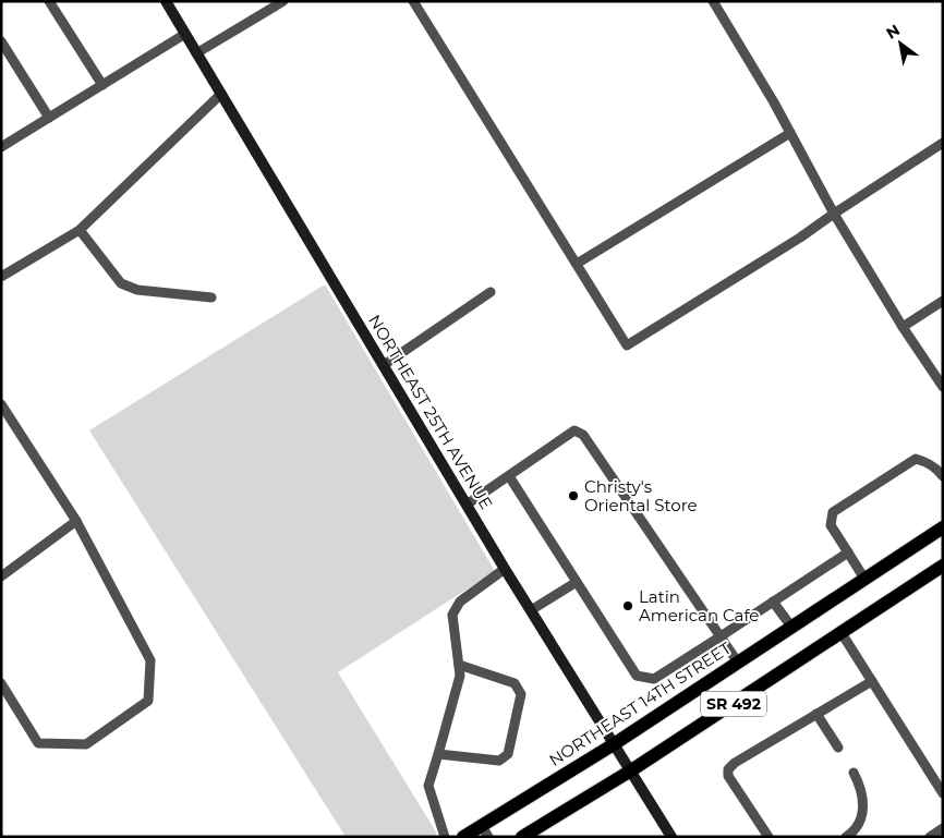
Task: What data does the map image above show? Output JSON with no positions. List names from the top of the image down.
{
  "streets": {
    "main road": ["NORTHEAST 14TH STREET", "SR 492"],
    "street": ["NORTHEAST 25TH AVENUE"]
  },
  "crossings": [
    ["NORTHEAST 25TH AVENUE", "NORTHEAST 14TH STREET"],
    ["NORTHEAST 25TH AVENUE", "SR 492"]
  ],
  "places": ["Christy's Oriental Store", "Latin American Cafe"],
  "north": "top left"
}
